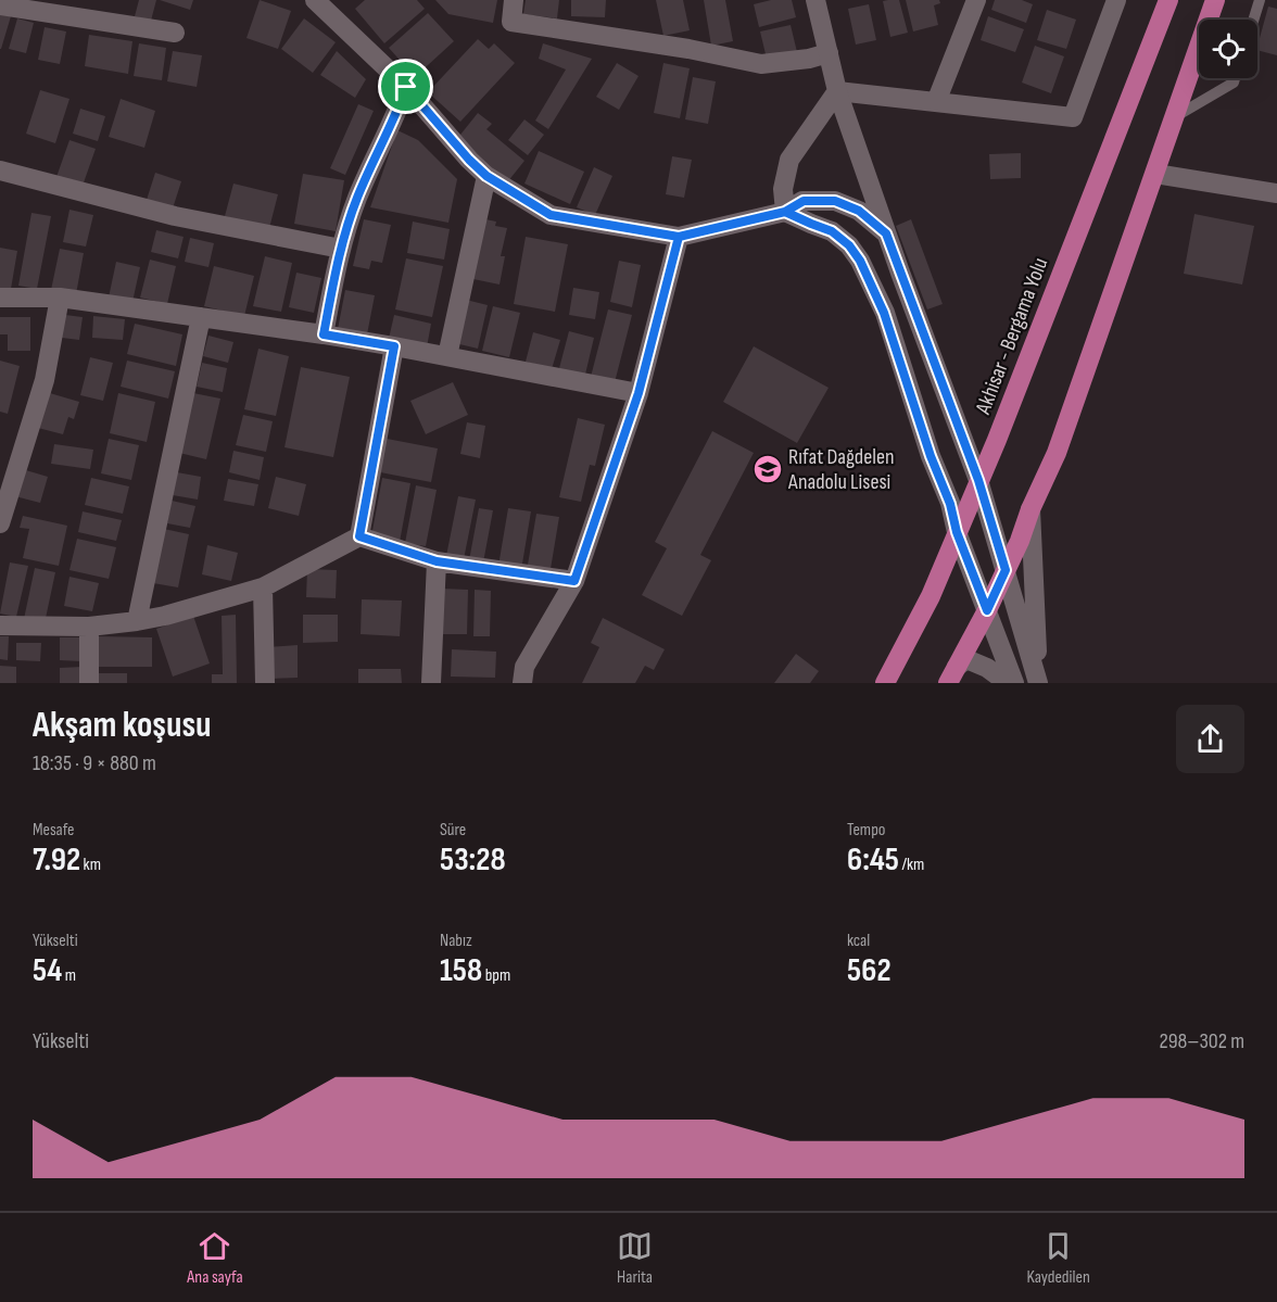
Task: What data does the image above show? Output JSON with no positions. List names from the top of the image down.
{
  "streets": {
    "main road": ["Akhisar - Bergama Yolu"]
  },
  "places": {
    "school or university": ["Rıfat Dağdelen Anadolu Lisesi"]
  },
  "page": {
    "heading": ["Akşam koşusu", "18:35 · 9 × 880 m"],
    "stats": [
      ["Mesafe", "7.92 km"],
      ["Süre", "53:28"],
      ["Tempo", "6:45 /km"],
      ["Yükselti", "54 m"],
      ["Nabız", "158 bpm"],
      ["kcal", "562"]
    ],
    "chart": ["Yükselti", "298–302 m"],
    "tabs": ["Ana sayfa", "Harita", "Kaydedilen"]
  }
}
